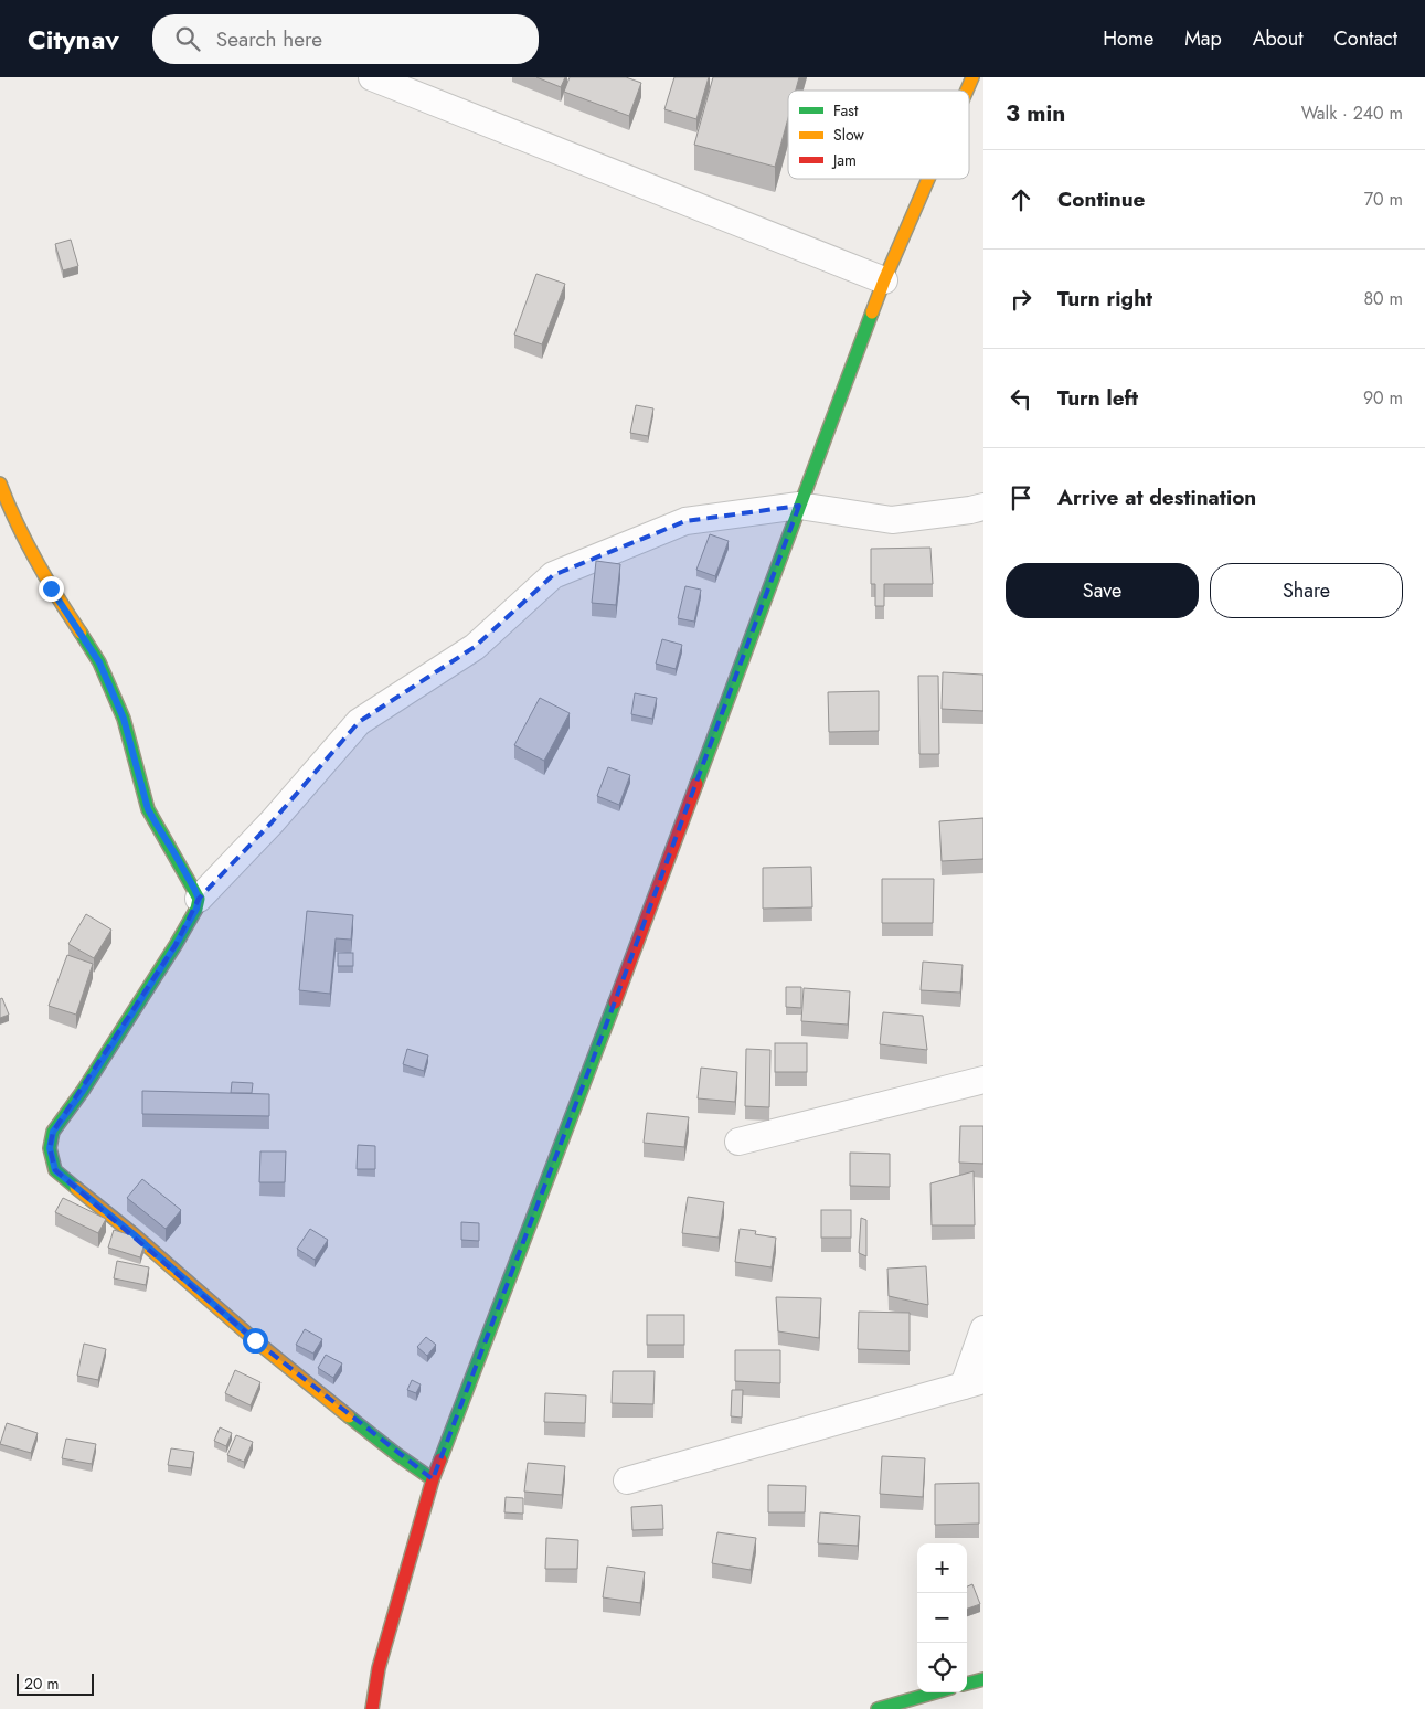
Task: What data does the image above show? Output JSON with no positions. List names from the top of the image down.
{
  "legend": ["Fast", "Slow", "Jam"],
  "scale_bar": "20 m",
  "page": {
    "header": "Citynav",
    "search": "Search here",
    "nav": [
      "Home",
      "Map",
      "About",
      "Contact"
    ],
    "heading": ["3 min", "Walk · 240 m"],
    "list": [
      ["Continue", "70 m"],
      ["Turn right", "80 m"],
      ["Turn left", "90 m"],
      "Arrive at destination"
    ],
    "buttons": ["Save", "Share"],
    "map_buttons": ["+", "−"],
    "scale": "20 m"
  }
}
